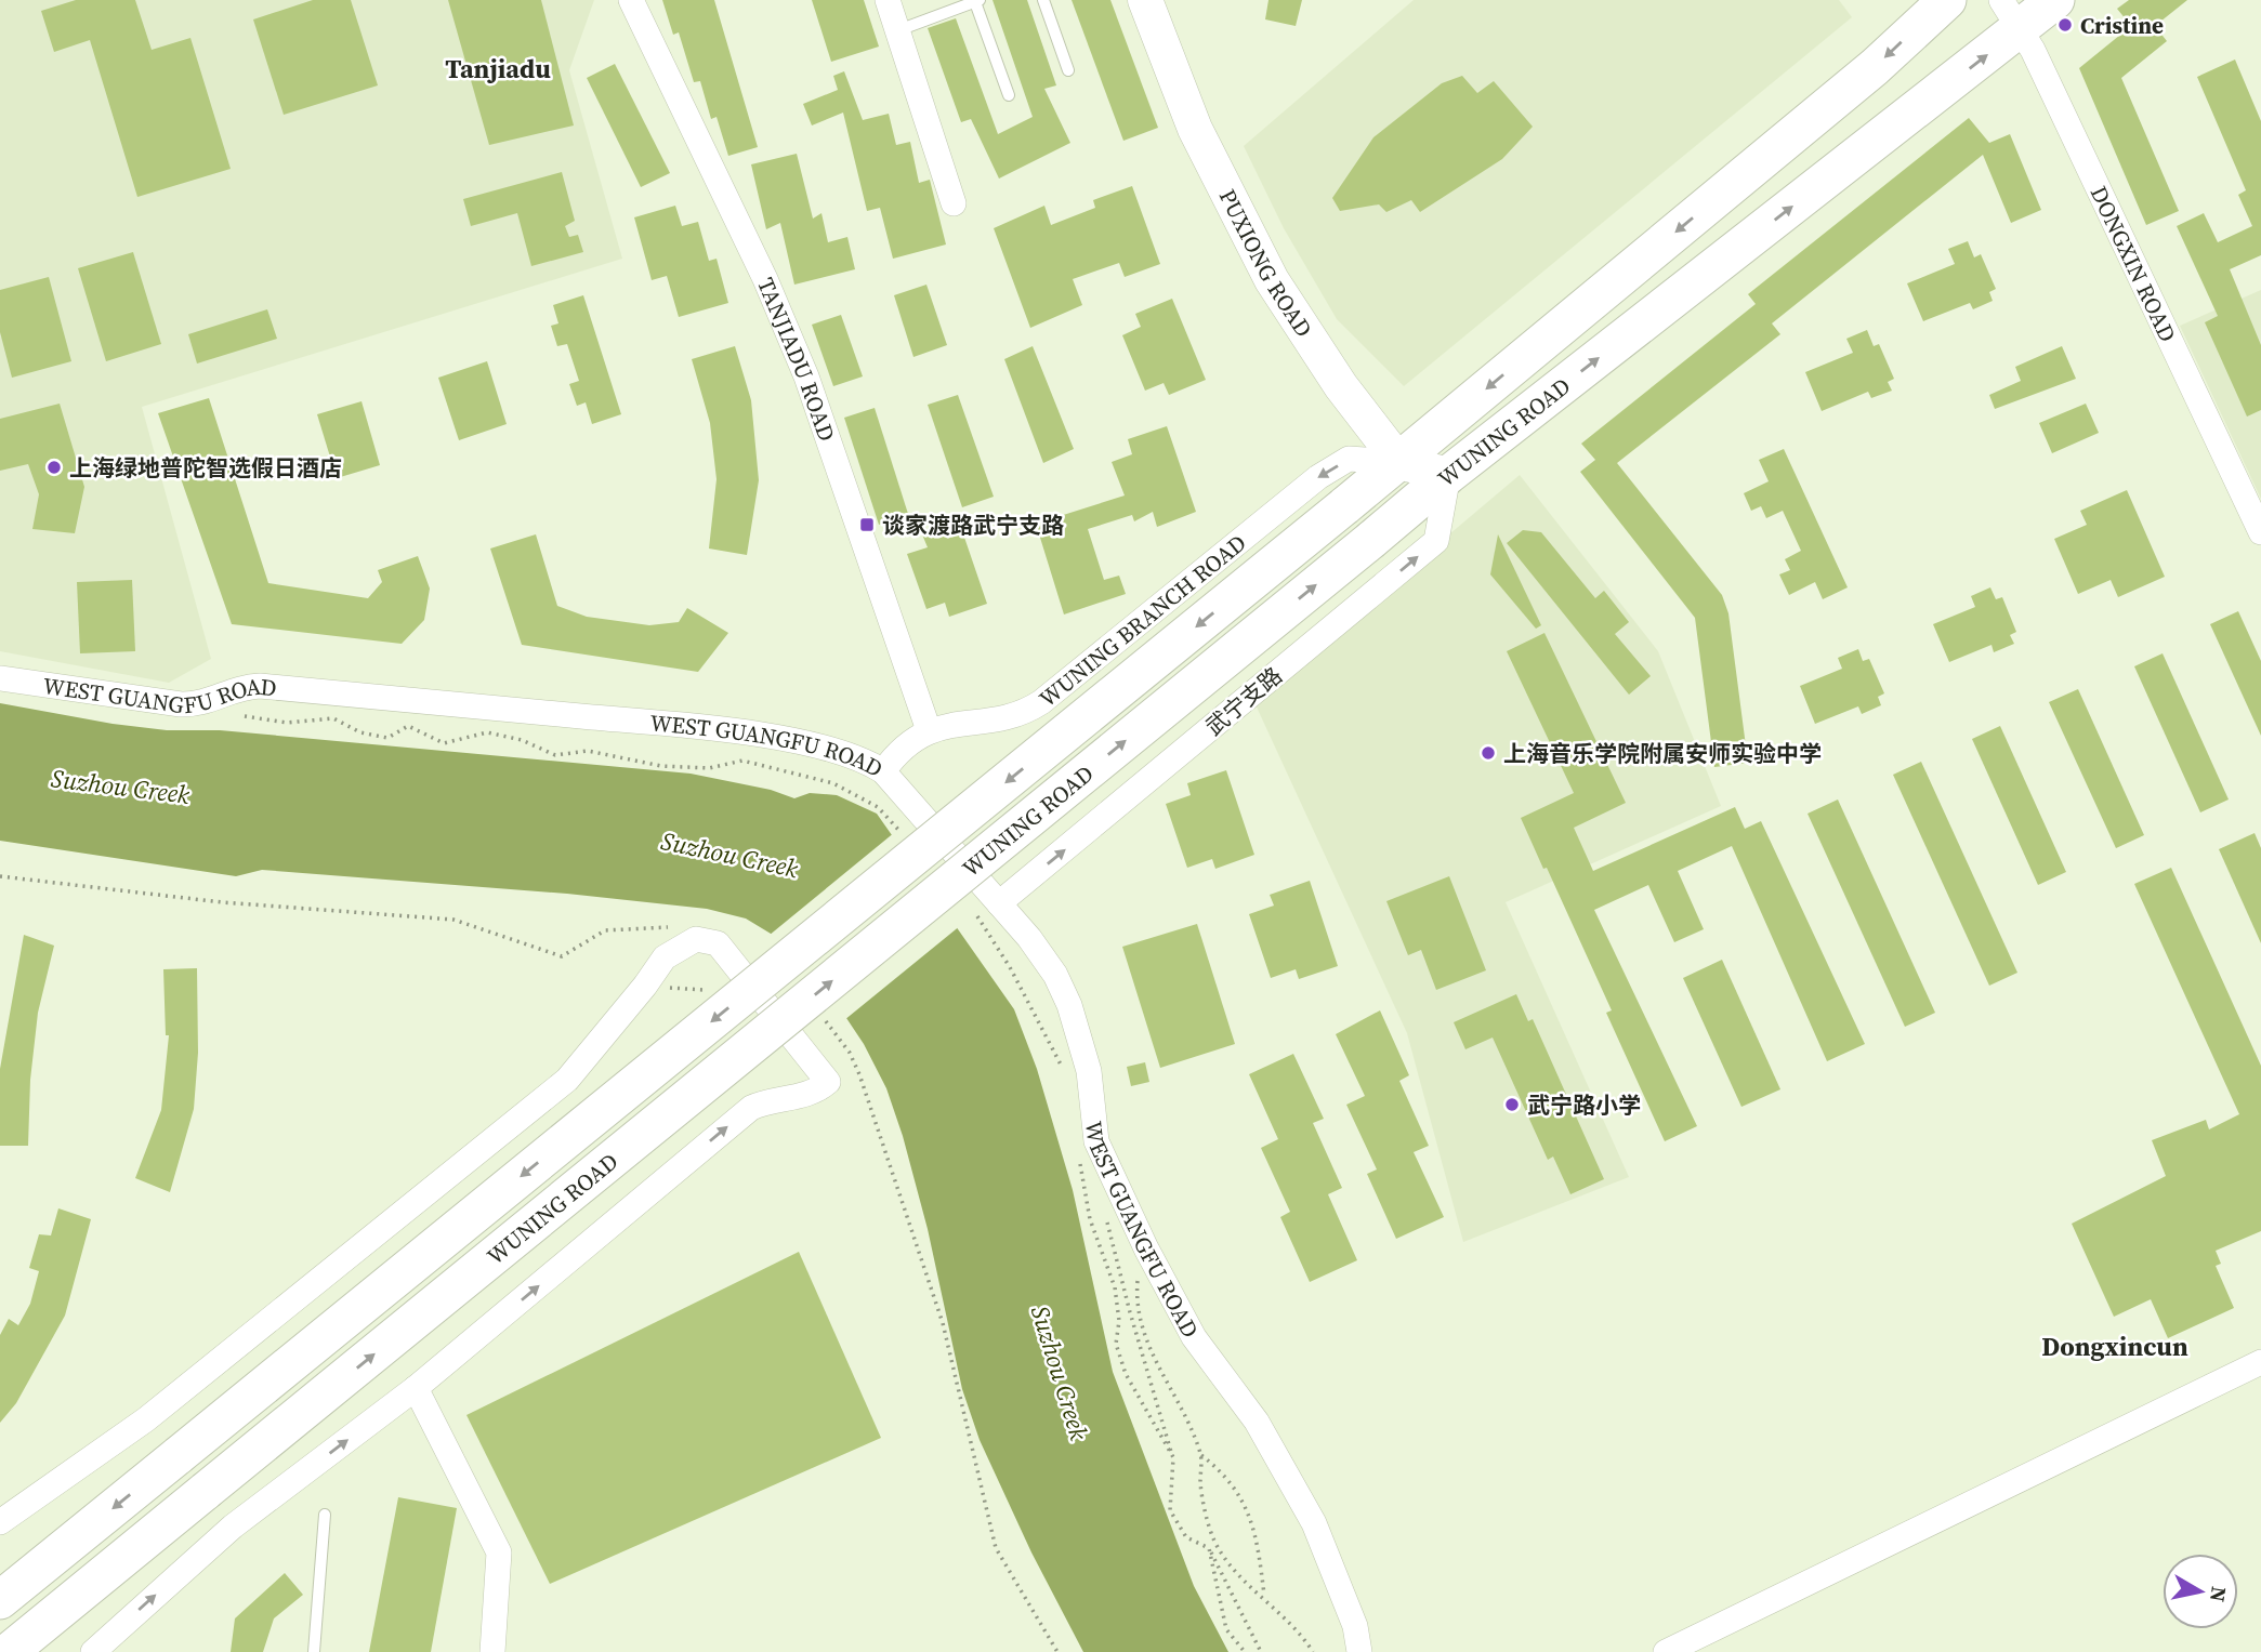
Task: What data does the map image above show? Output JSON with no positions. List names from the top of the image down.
{
  "streets": {
    "main road": ["PUXIONG ROAD", "WUNING ROAD"],
    "street": [
      "DONGXIN ROAD",
      "TANJIADU ROAD",
      "WUNING BRANCH ROAD",
      "WEST GUANGFU ROAD",
      "武宁支路"
    ]
  },
  "crossings": [
    ["PUXIONG ROAD", "WUNING ROAD"],
    ["PUXIONG ROAD", "WUNING BRANCH ROAD"],
    ["DONGXIN ROAD", "WUNING ROAD"],
    ["TANJIADU ROAD", "WUNING BRANCH ROAD"],
    ["WUNING ROAD", "WUNING BRANCH ROAD"],
    ["WUNING ROAD", "武宁支路"],
    ["WUNING BRANCH ROAD", "WEST GUANGFU ROAD"],
    ["WEST GUANGFU ROAD", "武宁支路"]
  ],
  "one_way": ["WUNING BRANCH ROAD", "武宁支路"],
  "districts": ["Tanjiadu", "Dongxincun"],
  "water": ["Suzhou Creek"],
  "places": {
    "other": [
      "Cristine",
      "上海绿地普陀智选假日酒店",
      "上海音乐学院附属安师实验中学",
      "武宁路小学"
    ],
    "transit": ["谈家渡路武宁支路"]
  },
  "north": "right"
}
